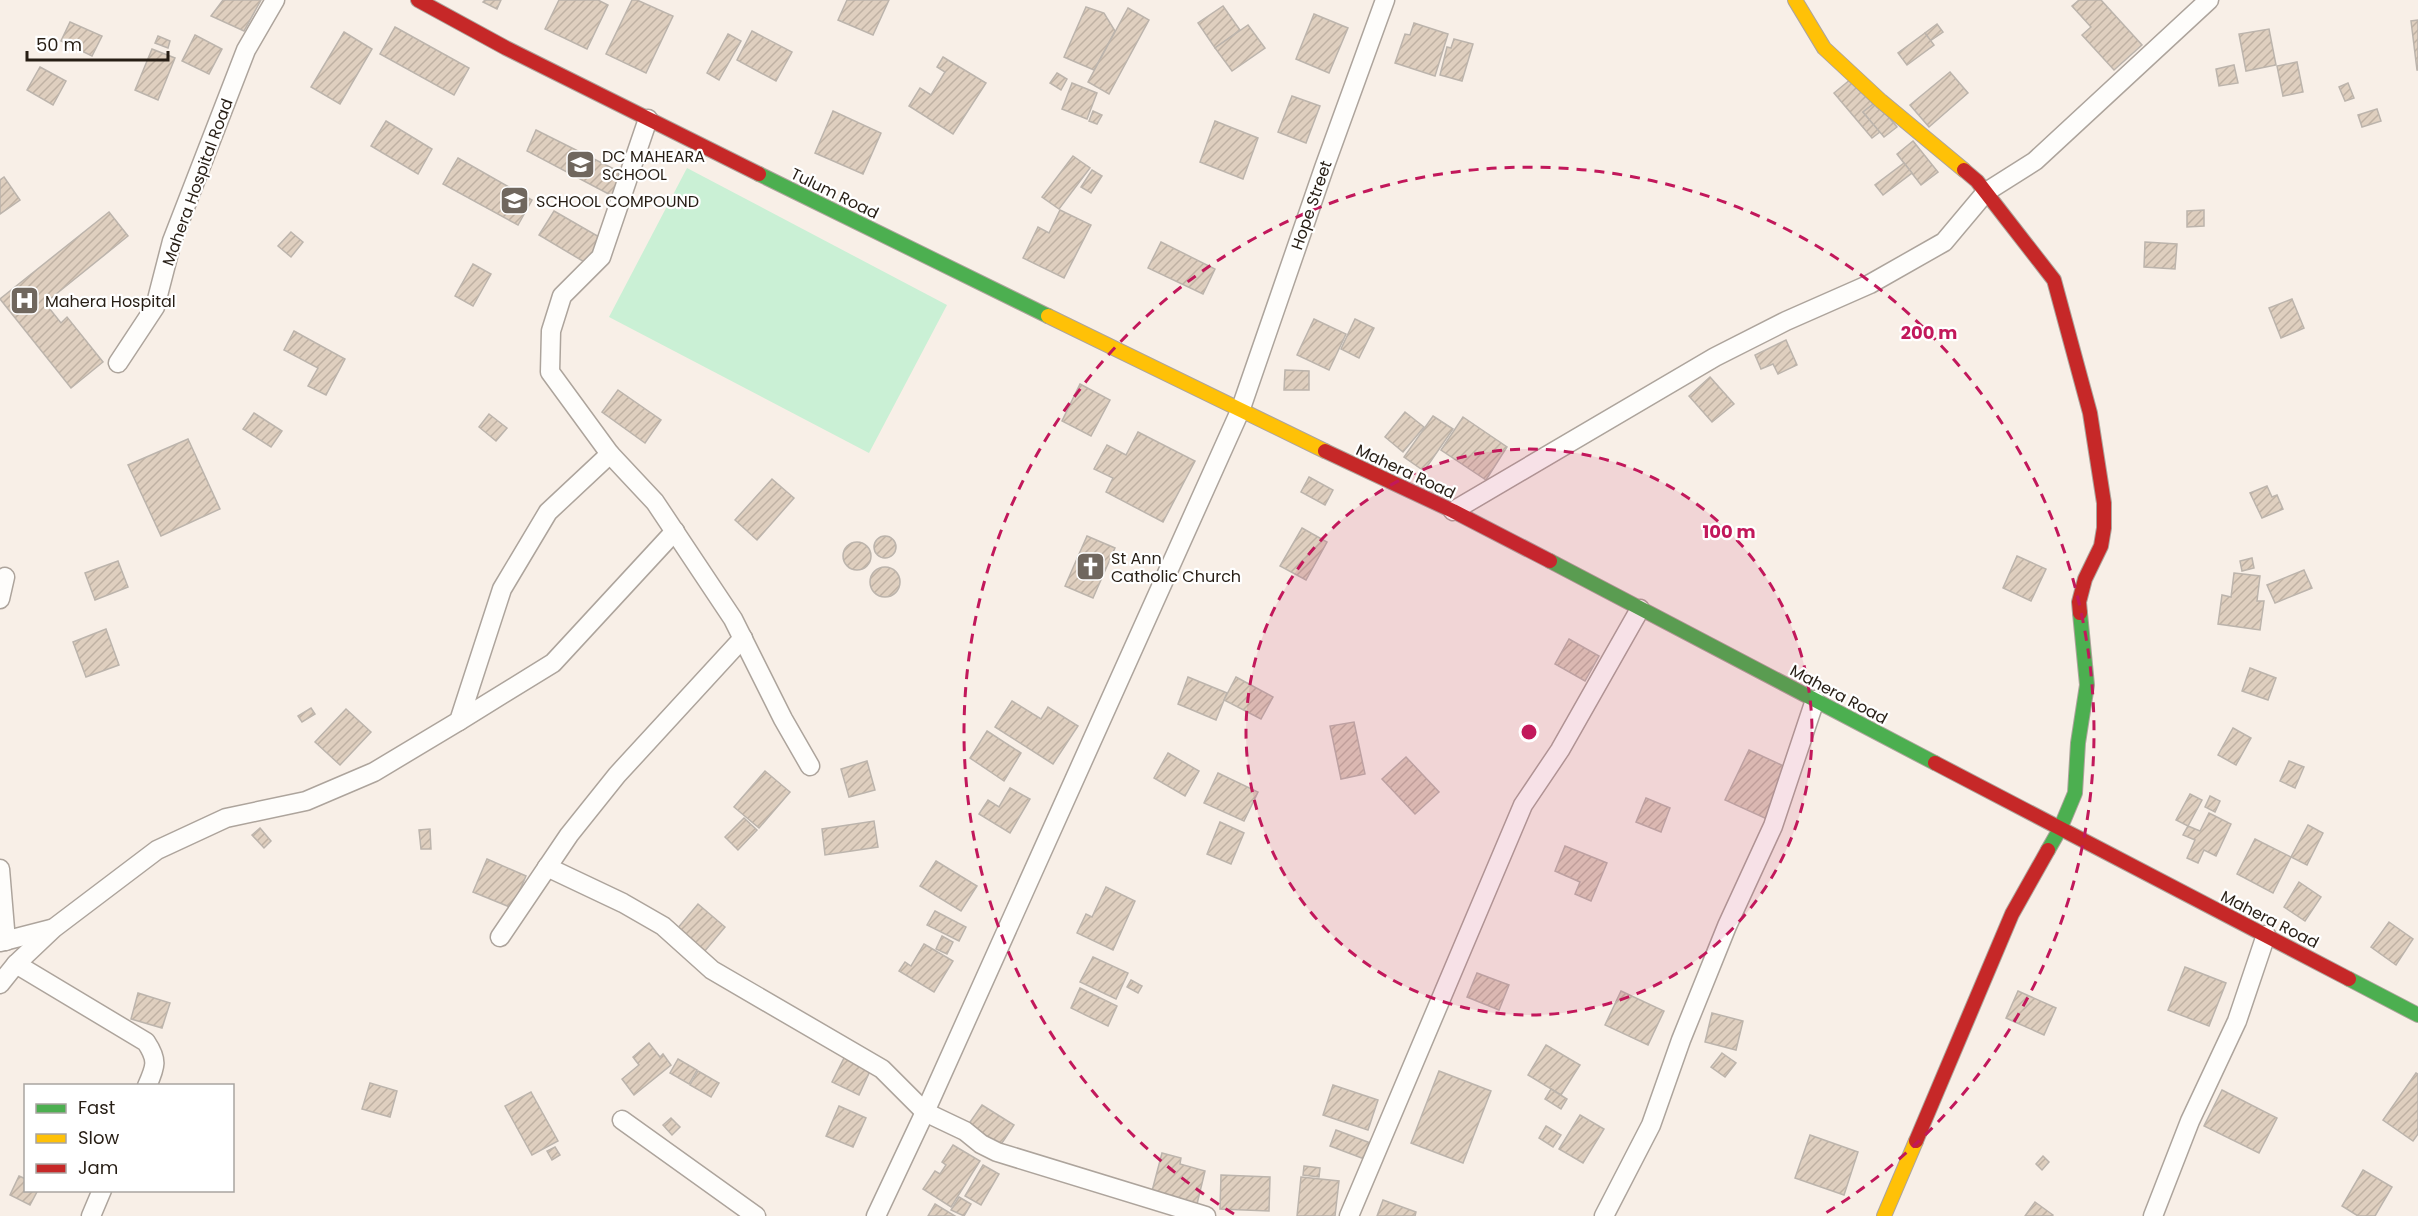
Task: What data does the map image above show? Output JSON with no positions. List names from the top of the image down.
{
  "streets": {
    "street": [
      "Mahera Hospital Road",
      "Tulum Road",
      "Hope Street",
      "Mahera Road"
    ]
  },
  "crossings": [
    ["Tulum Road", "Hope Street"],
    ["Tulum Road", "Mahera Road"],
    ["Hope Street", "Mahera Road"]
  ],
  "places": {
    "school or university": ["DC MAHEARA SCHOOL", "SCHOOL COMPOUND"],
    "hospital": ["Mahera Hospital"],
    "church": ["St Ann Catholic Church"]
  },
  "legend": ["Fast", "Slow", "Jam"],
  "scale_bar": "50 m",
  "rings": ["200 m", "100 m"]
}
